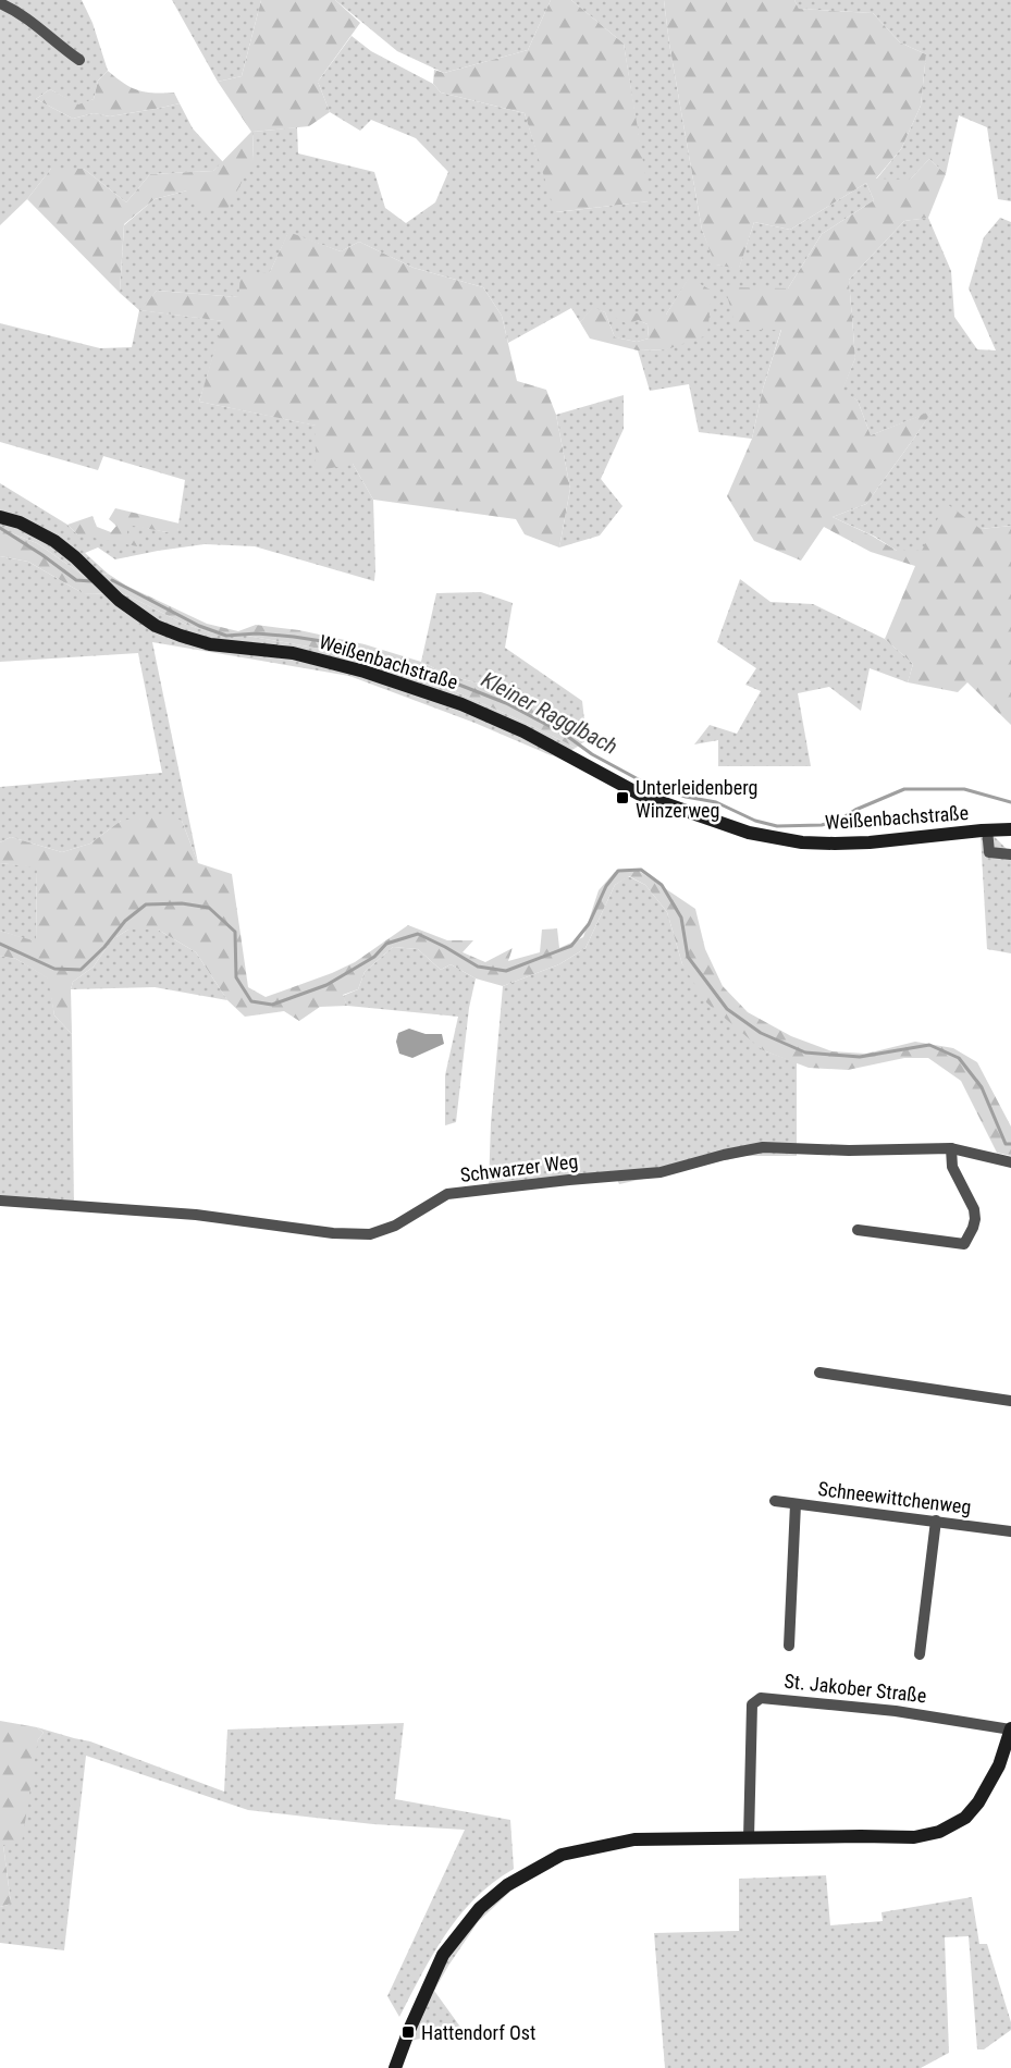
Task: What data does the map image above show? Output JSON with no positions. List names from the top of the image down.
{
  "streets": {
    "main road": ["Weißenbachstraße", "St. Jakober Straße"],
    "street": ["Schwarzer Weg", "Schneewittchenweg"]
  },
  "water": ["Kleiner Ragglbach"],
  "places": {
    "transit": ["Unterleidenberg Winzerweg", "Hattendorf Ost"]
  }
}
